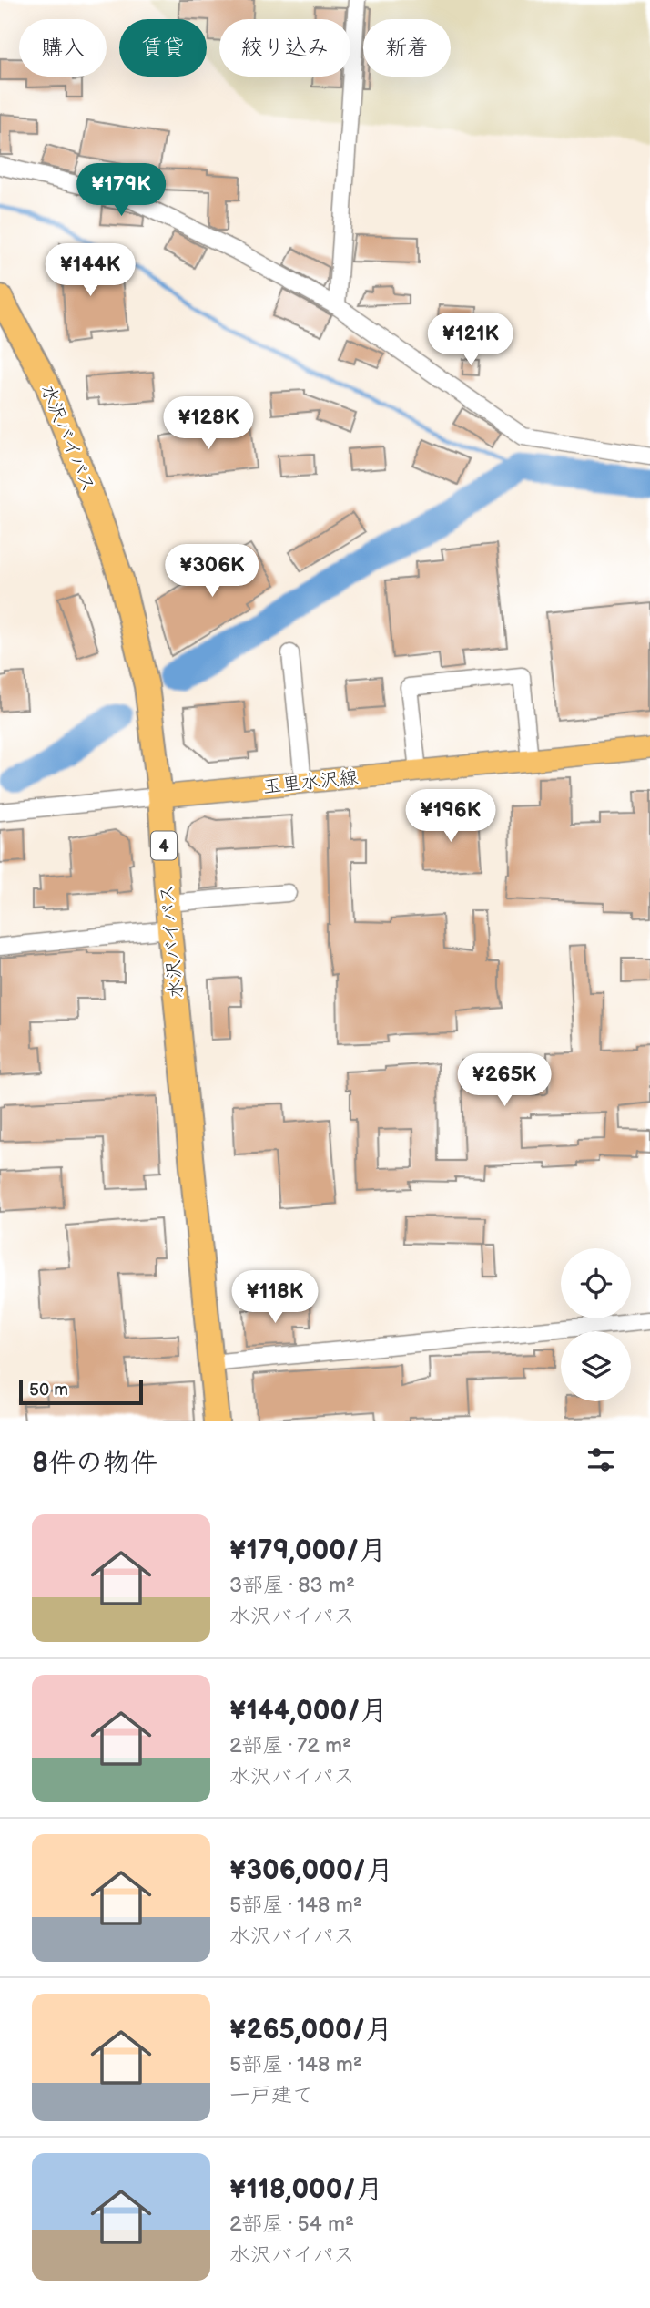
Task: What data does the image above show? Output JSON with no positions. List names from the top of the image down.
{
  "streets": {
    "highway": ["水沢バイパス", "4"],
    "main road": ["玉里水沢線"]
  },
  "crossings": [
    ["水沢バイパス", "玉里水沢線"]
  ],
  "scale_bar": "50 m",
  "page": {
    "chip": [
      "購入",
      "賃貸",
      "絞り込み",
      "新着"
    ],
    "price": [
      "¥179K",
      "¥144K",
      "¥121K",
      "¥128K",
      "¥306K",
      "¥196K",
      "¥265K",
      "¥118K"
    ],
    "scale": "50 m",
    "heading": "8件の物件",
    "list": [
      {
        "name": "¥179,000/月",
        "note": "3部屋 · 83 m² · 水沢バイパス"
      },
      {
        "name": "¥144,000/月",
        "note": "2部屋 · 72 m² · 水沢バイパス"
      },
      {
        "name": "¥306,000/月",
        "note": "5部屋 · 148 m² · 水沢バイパス"
      },
      {
        "name": "¥265,000/月",
        "note": "5部屋 · 148 m² · 一戸建て"
      },
      {
        "name": "¥118,000/月",
        "note": "2部屋 · 54 m² · 水沢バイパス"
      }
    ]
  }
}
